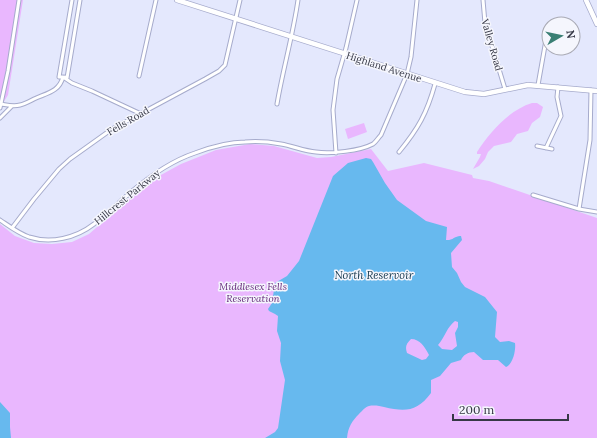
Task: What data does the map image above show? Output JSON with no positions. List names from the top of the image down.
{
  "streets": {
    "main road": ["Highland Avenue"],
    "street": ["Valley Road", "Fells Road", "Hillcrest Parkway"]
  },
  "crossings": [
    ["Valley Road", "Highland Avenue"],
    ["Highland Avenue", "Fells Road"],
    ["Highland Avenue", "Hillcrest Parkway"],
    ["Fells Road", "Hillcrest Parkway"]
  ],
  "water": ["North Reservoir"],
  "parks": ["Middlesex Fells Reservation"],
  "scale_bar": "200 m",
  "north": "right"
}
